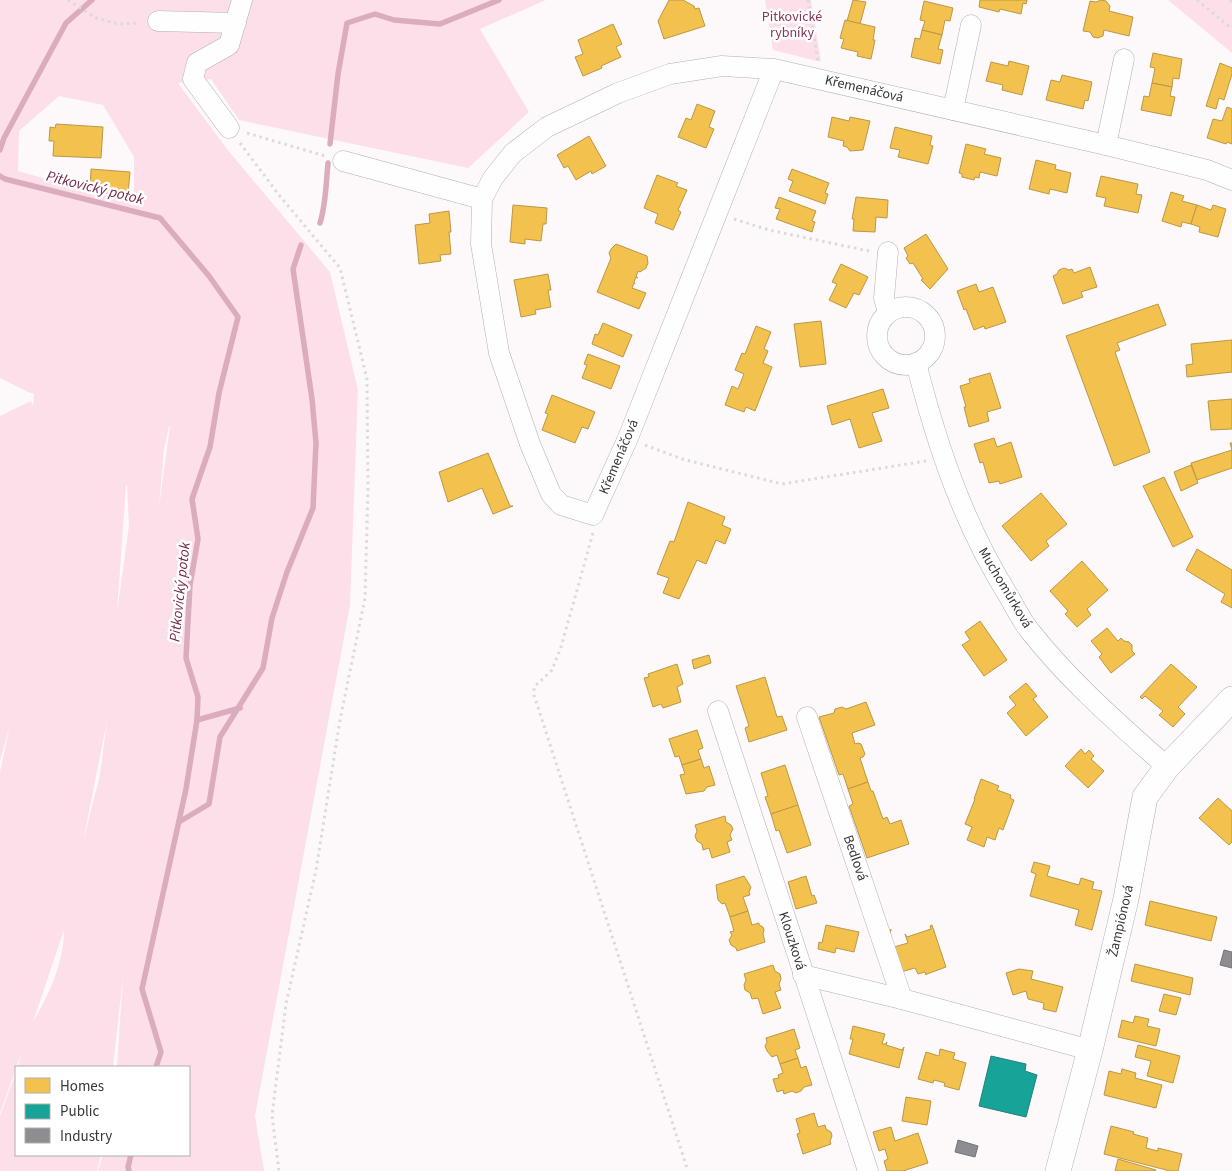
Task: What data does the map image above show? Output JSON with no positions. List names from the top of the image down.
{
  "streets": {
    "street": [
      "Křemenáčová",
      "Muchomůrková",
      "Bedlová",
      "Žampiónová",
      "Klouzková"
    ]
  },
  "crossings": [
    ["Muchomůrková", "Žampiónová"]
  ],
  "water": ["Pitkovický potok"],
  "parks": ["Pitkovické rybníky"],
  "legend": ["Homes", "Public", "Industry"]
}
